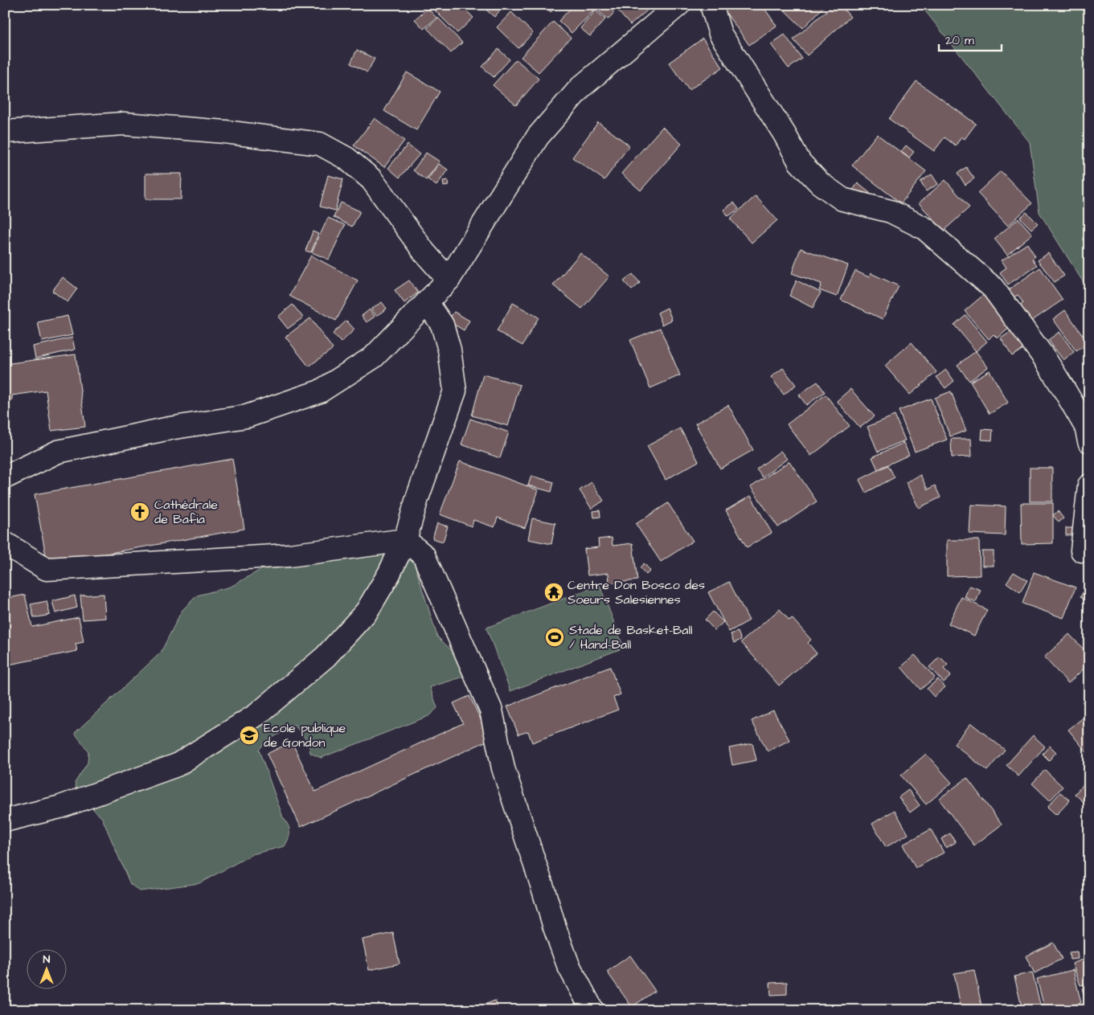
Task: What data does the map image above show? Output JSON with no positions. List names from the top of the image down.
{
  "places": {
    "church": ["Cathédrale de Bafia"],
    "temple": ["Centre Don Bosco des Soeurs Salesiennes"],
    "sports": ["Stade de Basket-Ball / Hand-Ball"],
    "school or university": ["Ecole publique de Gondon"]
  },
  "scale_bar": "20 m",
  "north": "top"
}
